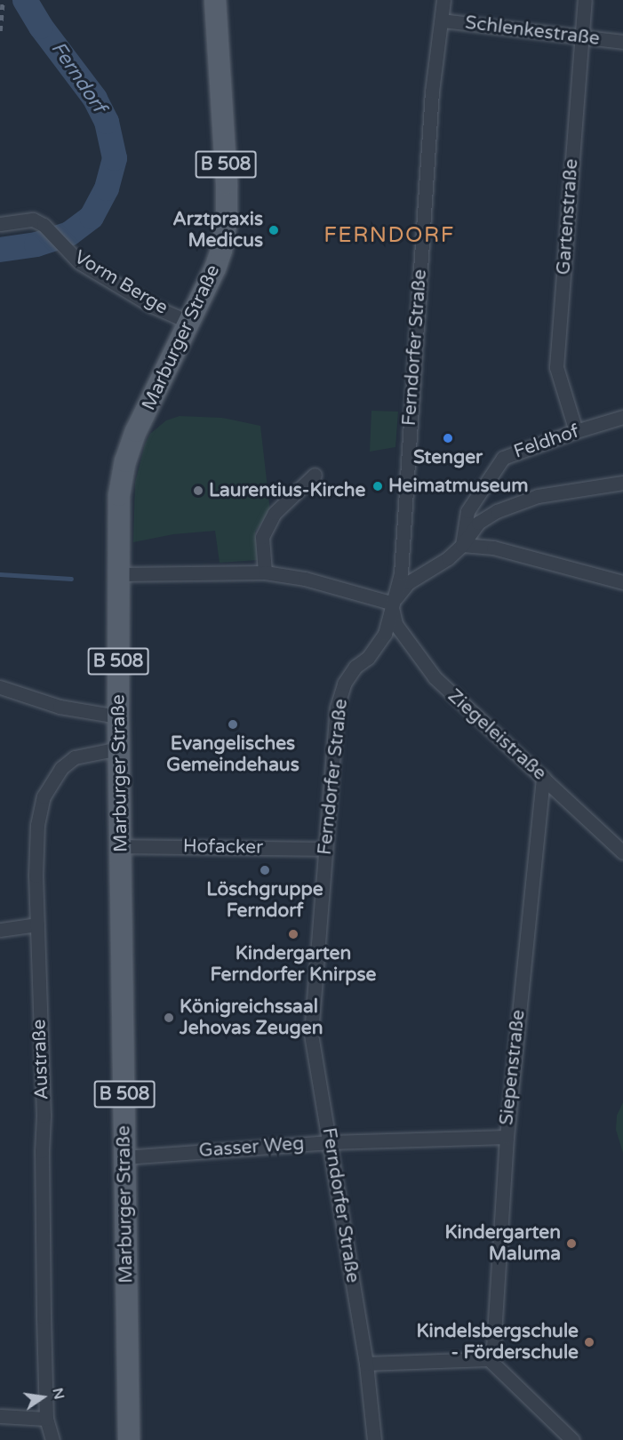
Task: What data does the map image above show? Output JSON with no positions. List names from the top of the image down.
{
  "streets": {
    "main road": ["B 508", "Marburger Straße"],
    "street": [
      "Schlenkestraße",
      "Gartenstraße",
      "Vorm Berge",
      "Ferndorfer Straße",
      "Feldhof",
      "Ziegeleistraße",
      "Hofacker",
      "Austraße",
      "Siepenstraße",
      "Gasser Weg"
    ]
  },
  "crossings": [
    ["Schlenkestraße", "Gartenstraße"],
    ["Schlenkestraße", "Ferndorfer Straße"],
    ["Gartenstraße", "Feldhof"],
    ["Vorm Berge", "Marburger Straße"],
    ["Marburger Straße", "Hofacker"],
    ["Marburger Straße", "Austraße"],
    ["Marburger Straße", "Gasser Weg"],
    ["Ferndorfer Straße", "Ziegeleistraße"],
    ["Ferndorfer Straße", "Hofacker"],
    ["Ferndorfer Straße", "Gasser Weg"],
    ["Ziegeleistraße", "Siepenstraße"],
    ["Siepenstraße", "Gasser Weg"]
  ],
  "districts": ["FERNDORF"],
  "water": ["Ferndorf"],
  "places": [
    "Arztpraxis Medicus",
    "Stenger",
    "Heimatmuseum",
    "Laurentius-Kirche",
    "Evangelisches Gemeindehaus",
    "Löschgruppe Ferndorf",
    "Kindergarten Ferndorfer Knirpse",
    "Königreichssaal Jehovas Zeugen",
    "Kindergarten Maluma",
    "Kindelsbergschule - Förderschule"
  ],
  "north": "right"
}
